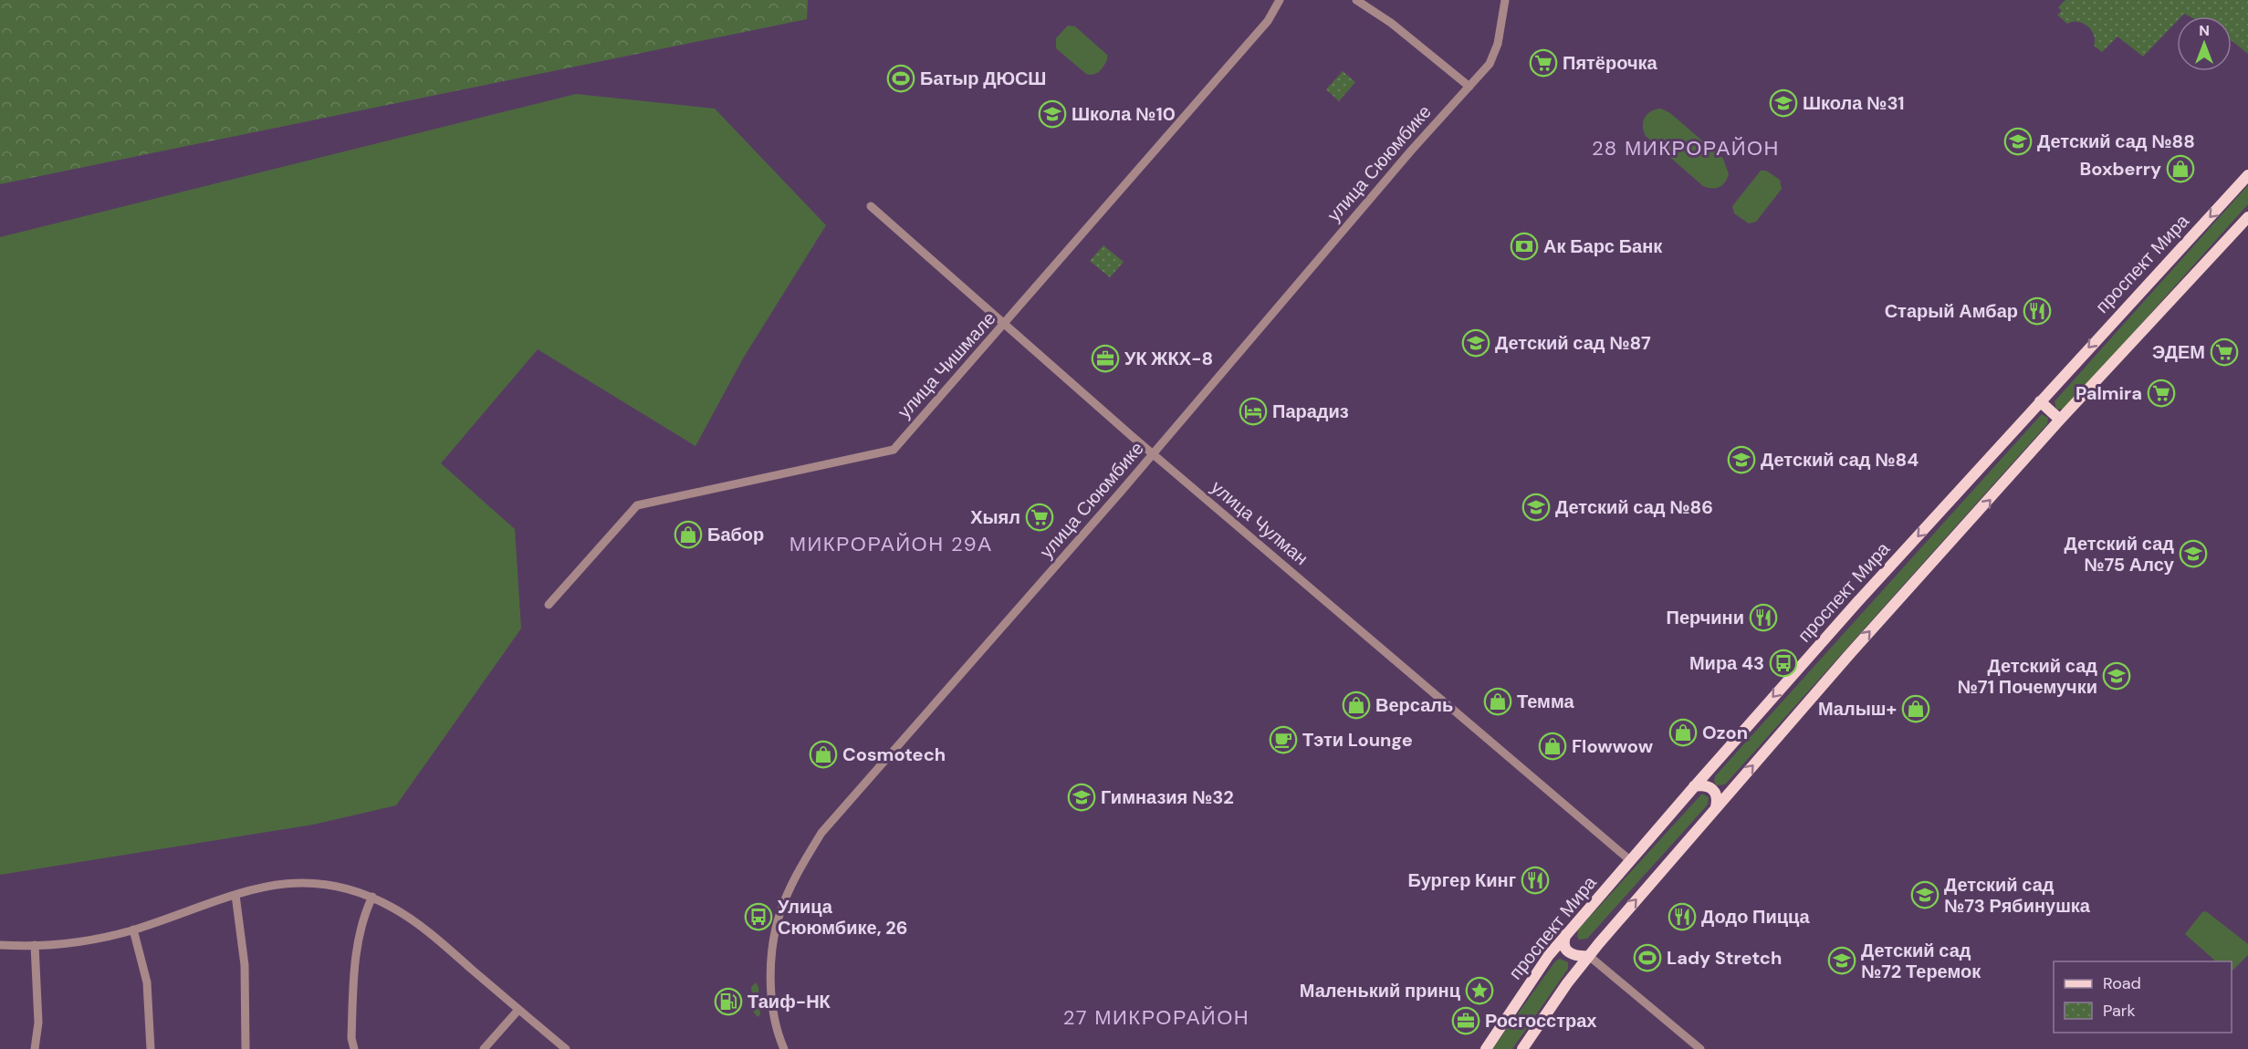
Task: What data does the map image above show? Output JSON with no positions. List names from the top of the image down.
{
  "streets": {
    "main road": ["проспект Мира"],
    "street": ["улица Сююмбике", "улица Чишмале", "улица Чулман"]
  },
  "crossings": [
    ["улица Сююмбике", "улица Чулман"],
    ["проспект Мира", "улица Чулман"],
    ["улица Чишмале", "улица Чулман"]
  ],
  "districts": ["28 МИКРОРАЙОН", "МИКРОРАЙОН 29А", "27 МИКРОРАЙОН"],
  "places": {
    "supermarket": [
      "Пятёрочка",
      "ЭДЕМ",
      "Palmira",
      "Хыял"
    ],
    "sports": ["Батыр ДЮСШ", "Lady Stretch"],
    "school or university": [
      "Школа №31",
      "Школа №10",
      "Детский сад №88",
      "Детский сад №87",
      "Детский сад №84",
      "Детский сад №86",
      "Детский сад №75 Алсу",
      "Детский сад №71 Почемучки",
      "Гимназия №32",
      "Детский сад №73 Рябинушка",
      "Детский сад №72 Теремок"
    ],
    "shop": [
      "Boxberry",
      "Бабор",
      "Темма",
      "Версаль",
      "Малыш+",
      "Ozon",
      "Flowwow",
      "Cosmotech"
    ],
    "bank": ["Ак Барс Банк"],
    "restaurant": [
      "Старый Амбар",
      "Перчини",
      "Бургер Кинг",
      "Додо Пицца"
    ],
    "office": ["УК ЖКХ-8", "Росгосстрах"],
    "hotel": ["Парадиз"],
    "bus stop": ["Мира 43", "Улица Сююмбике, 26"],
    "cafe": ["Тэти Lounge"],
    "place": ["Маленький принц"],
    "fuel station": ["Таиф-НК"]
  },
  "legend": ["Road", "Park"],
  "north": "top"
}
